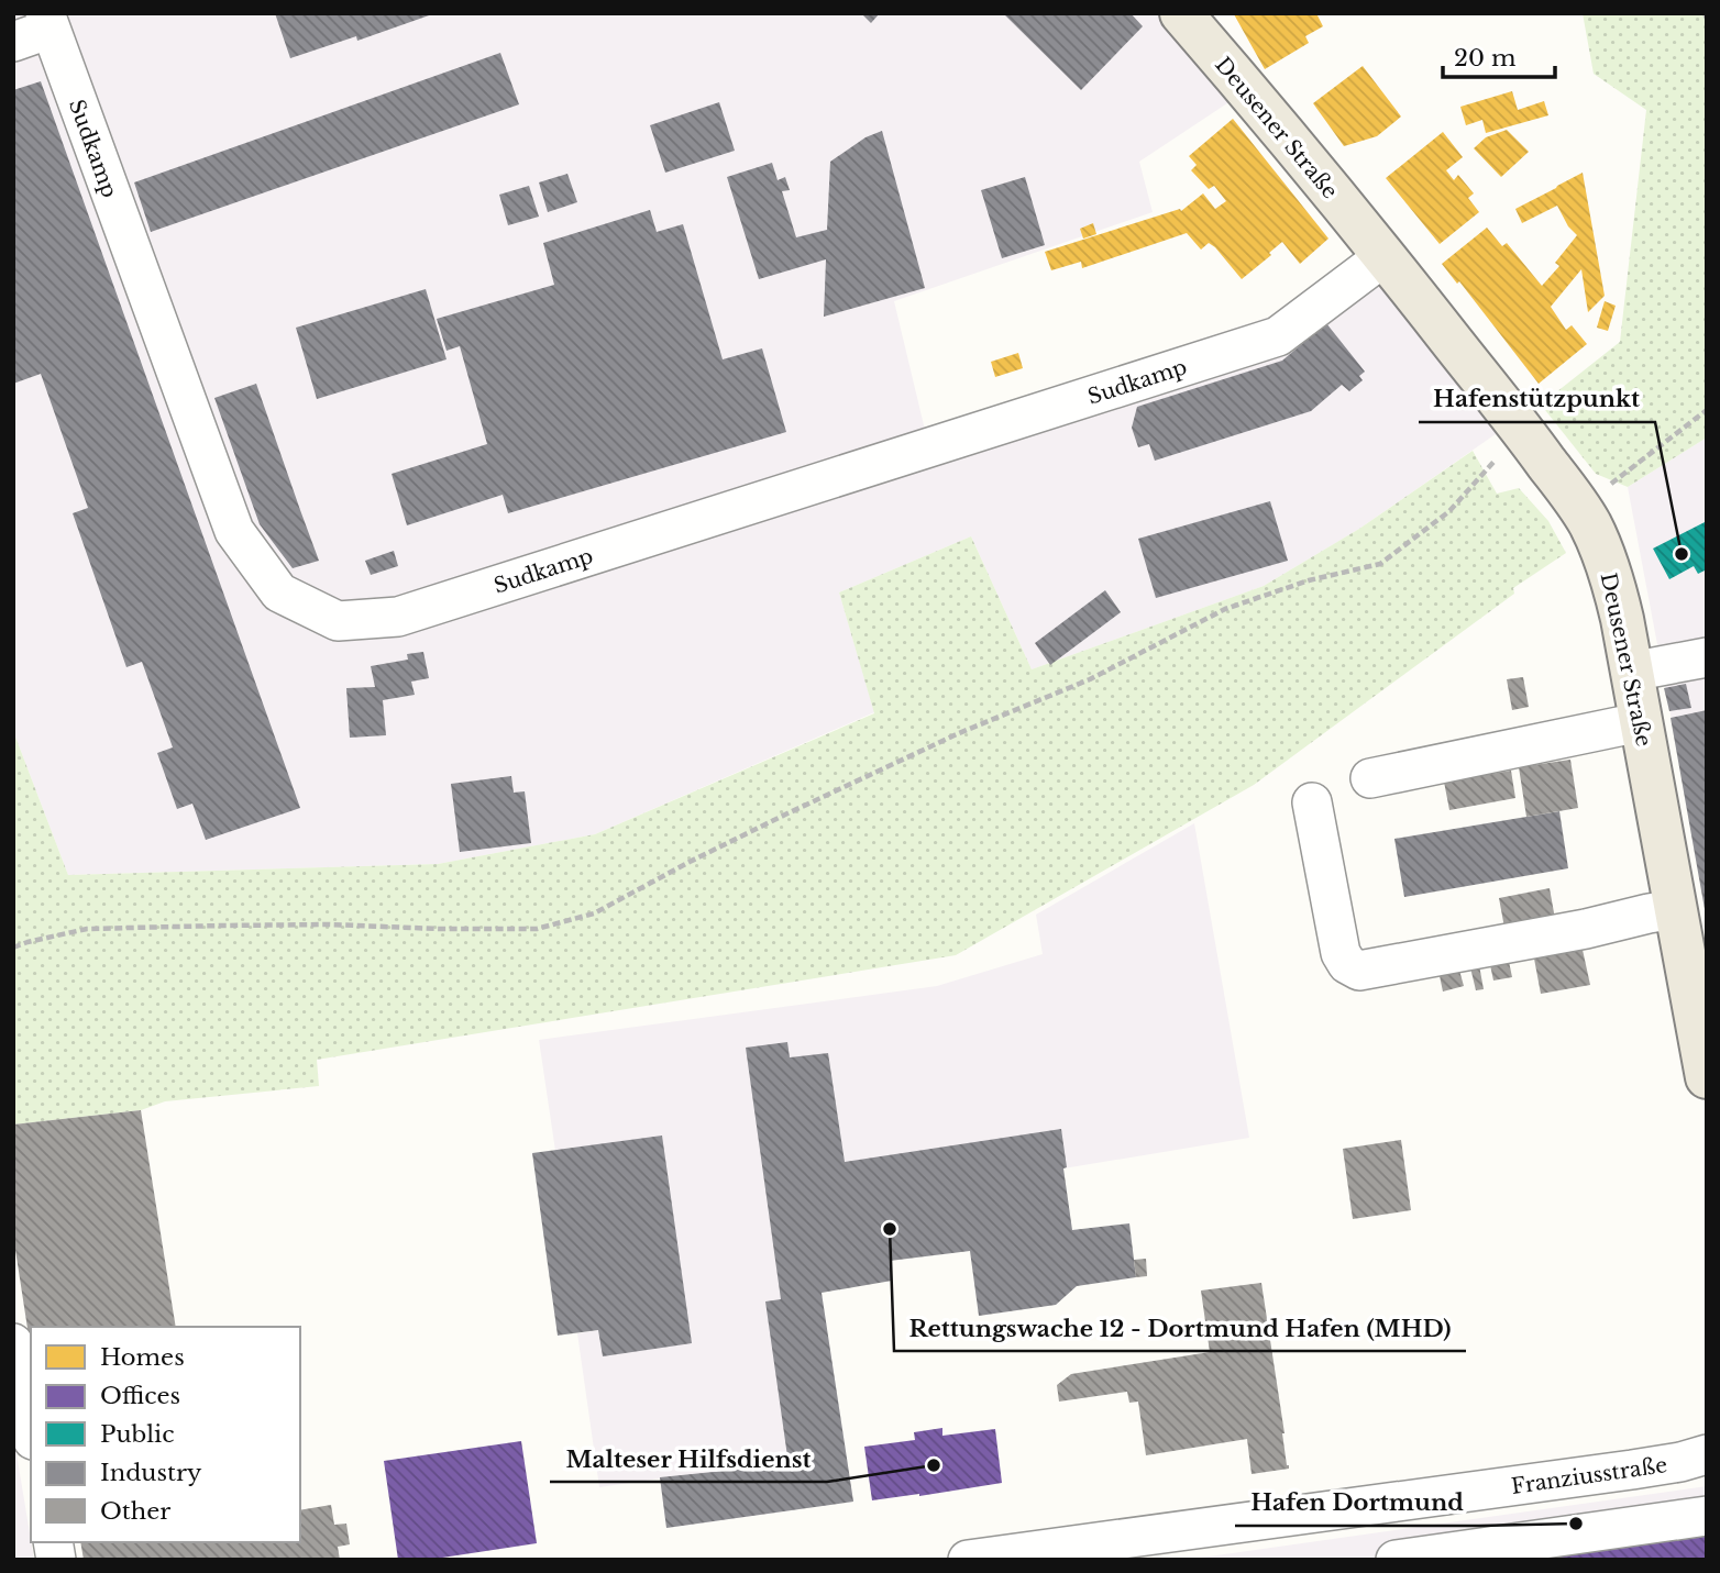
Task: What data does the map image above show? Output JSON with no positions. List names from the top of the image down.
{
  "streets": {
    "main road": ["Deusener Straße"],
    "street": ["Sudkamp", "Franziusstraße"]
  },
  "crossings": [
    ["Deusener Straße", "Sudkamp"]
  ],
  "places": [
    "Hafenstützpunkt",
    "Rettungswache 12 - Dortmund Hafen (MHD)",
    "Malteser Hilfsdienst",
    "Hafen Dortmund"
  ],
  "legend": [
    "Homes",
    "Offices",
    "Public",
    "Industry",
    "Other"
  ],
  "scale_bar": "20 m"
}
